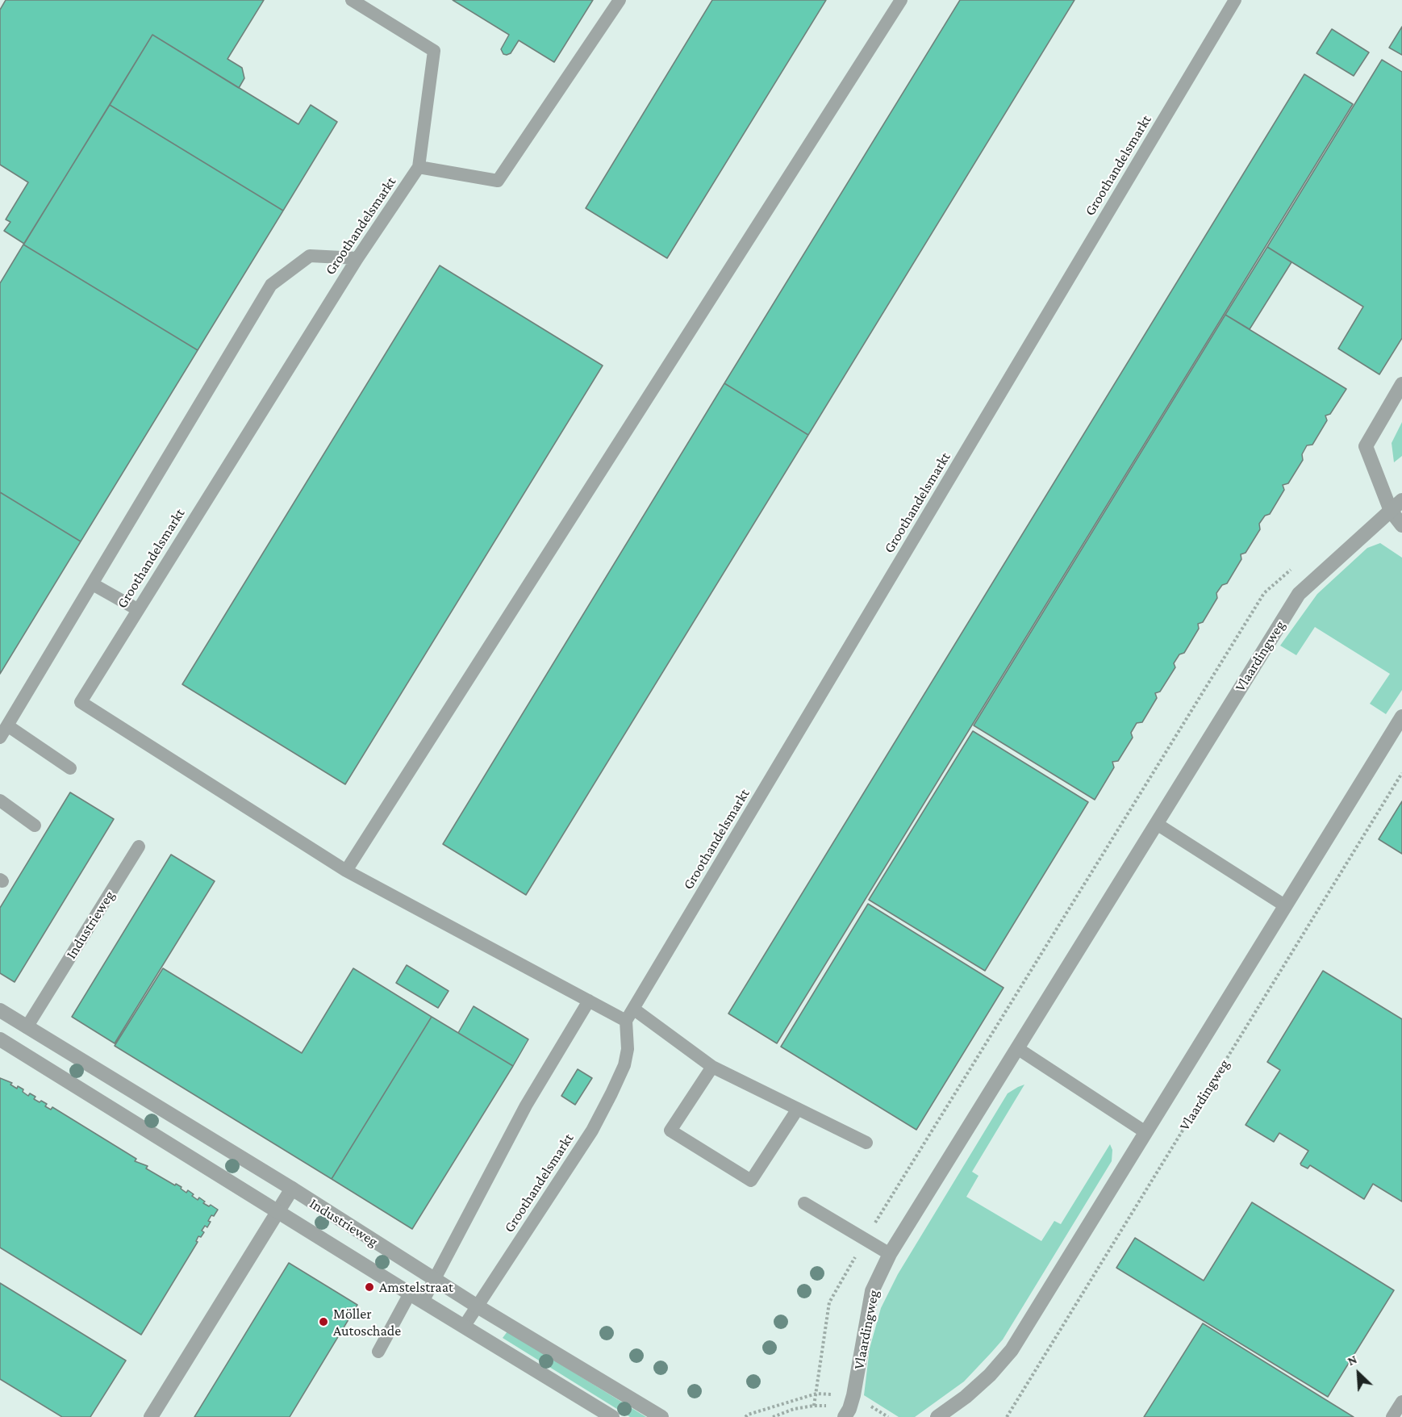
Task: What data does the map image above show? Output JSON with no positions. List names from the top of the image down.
{
  "streets": {
    "street": ["Vlaardingweg", "Industrieweg"],
    "lane": ["Groothandelsmarkt"]
  },
  "crossings": [
    ["Groothandelsmarkt", "Industrieweg"]
  ],
  "places": ["Amstelstraat", "Möller Autoschade"],
  "north": "top left"
}
